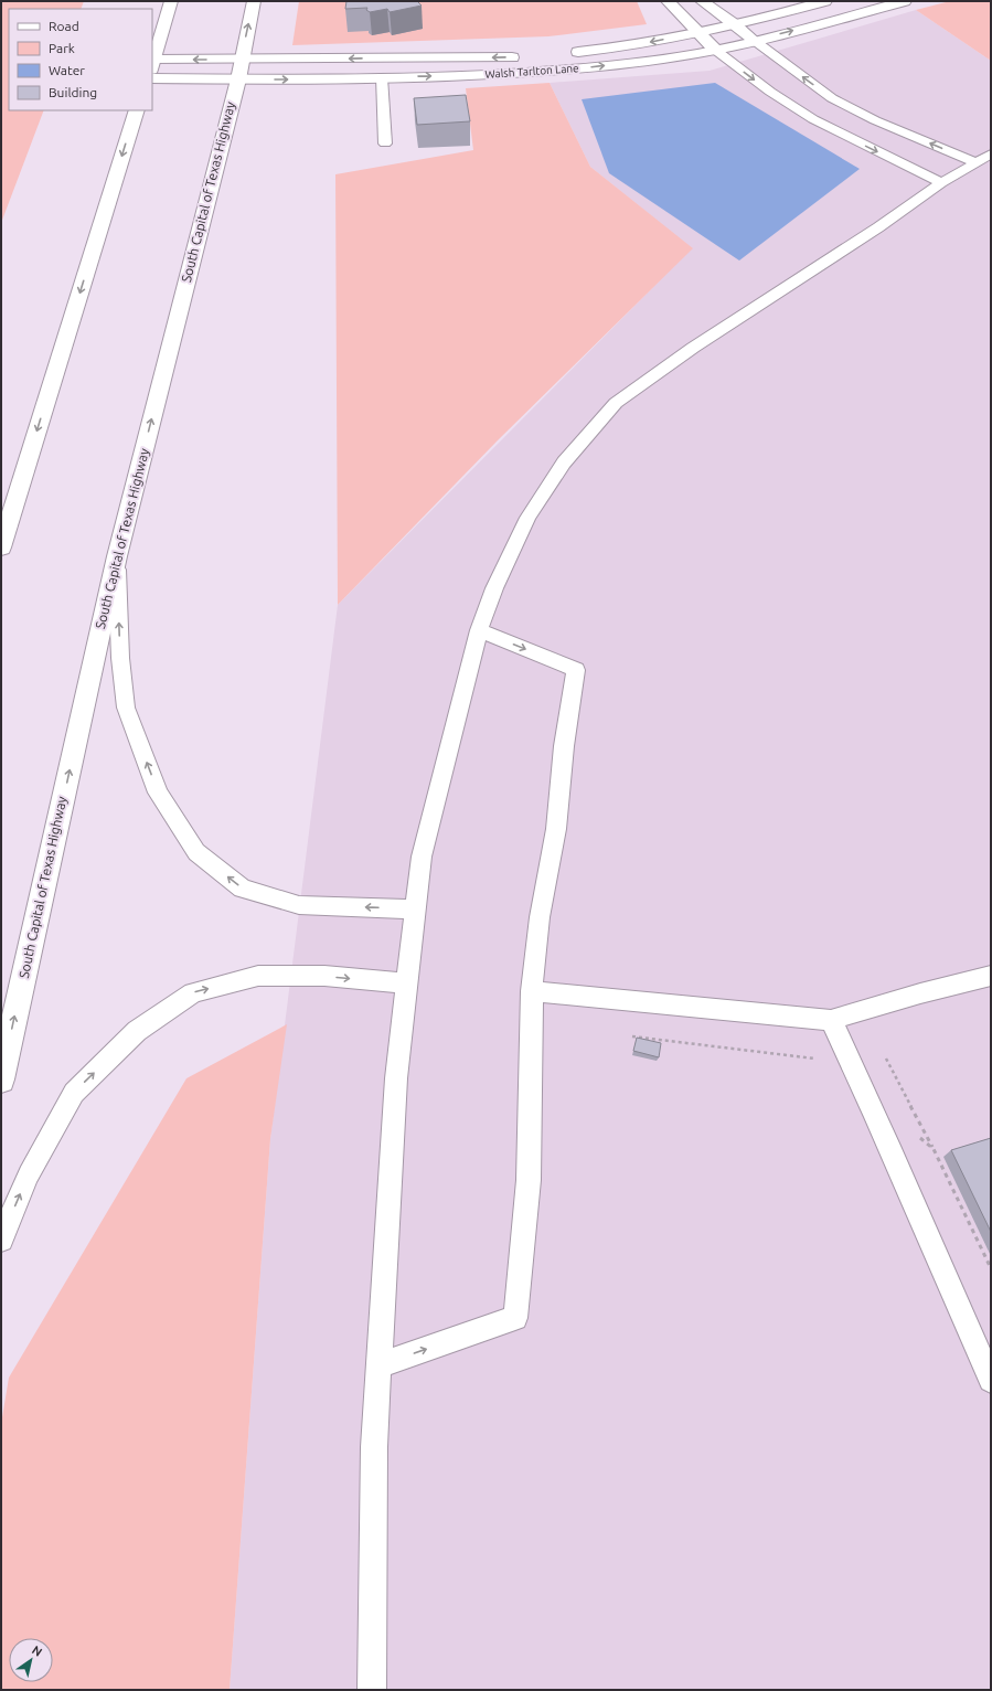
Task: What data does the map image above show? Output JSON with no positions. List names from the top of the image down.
{
  "streets": {
    "main road": ["Walsh Tarlton Lane", "South Capital of Texas Highway"]
  },
  "crossings": [
    ["Walsh Tarlton Lane", "South Capital of Texas Highway"]
  ],
  "legend": [
    "Road",
    "Park",
    "Water",
    "Building"
  ],
  "north": "top right"
}
